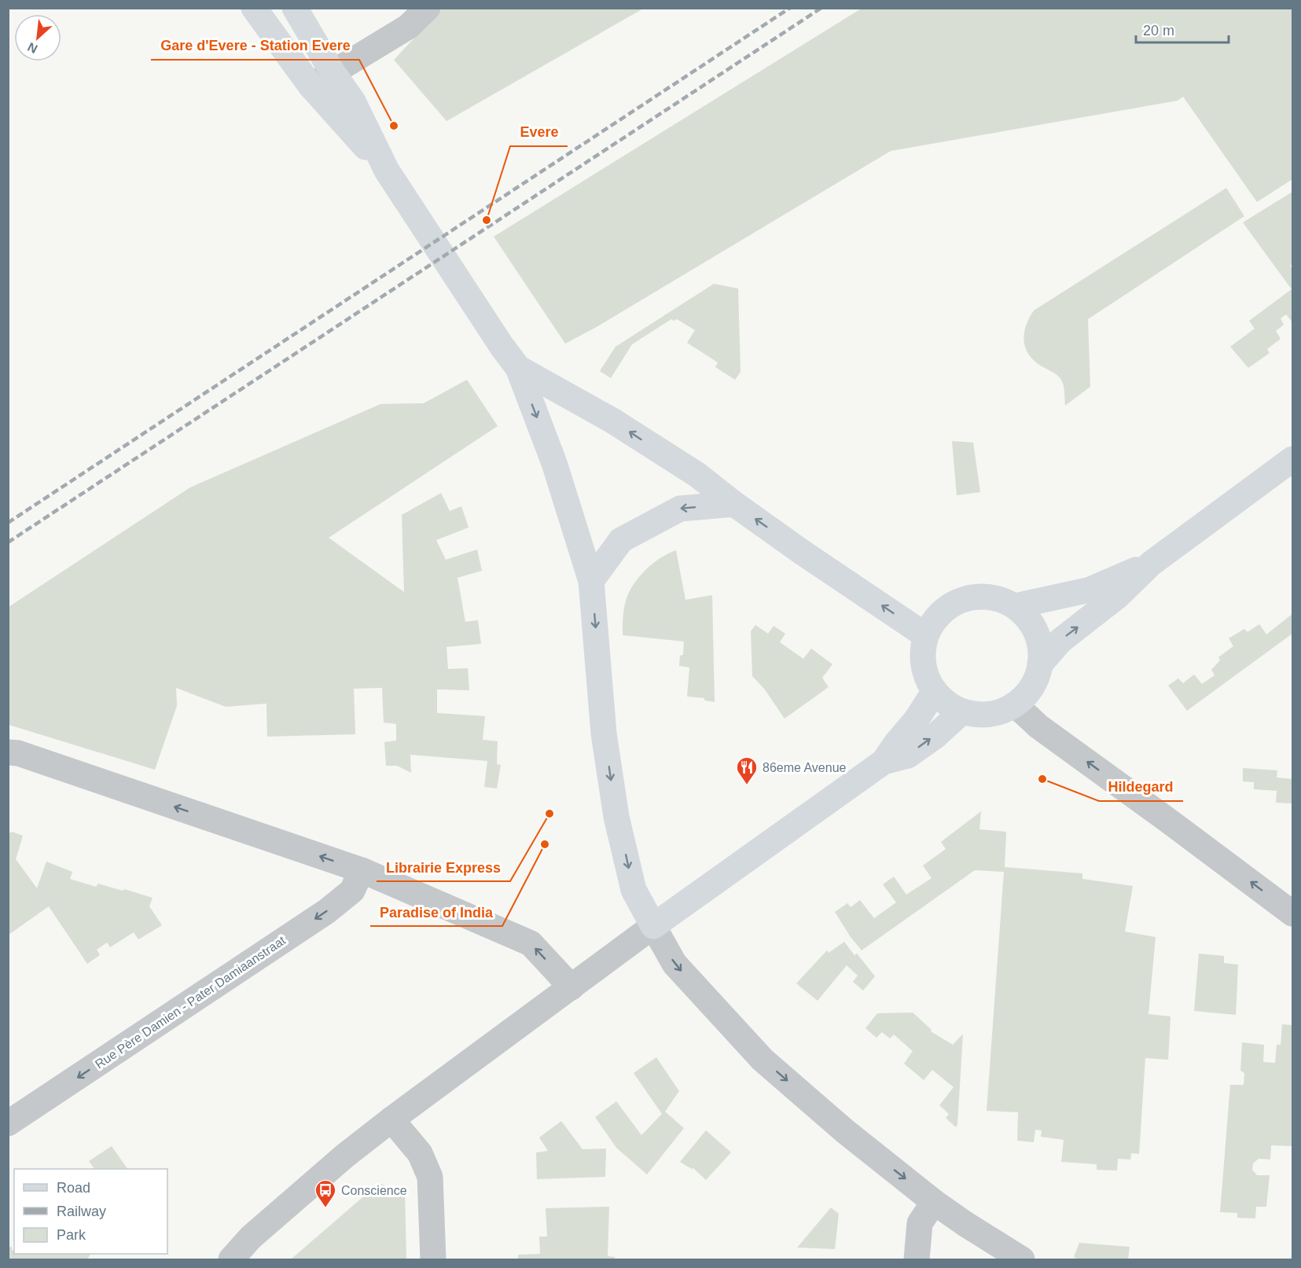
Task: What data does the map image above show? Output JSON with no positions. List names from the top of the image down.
{
  "streets": {
    "street": ["Rue Père Damien - Pater Damiaanstraat"]
  },
  "places": {
    "other": [
      "Gare d'Evere - Station Evere",
      "Evere",
      "Hildegard",
      "Librairie Express",
      "Paradise of India"
    ],
    "restaurant": ["86eme Avenue"],
    "bus stop": ["Conscience"]
  },
  "legend": ["Road", "Railway", "Park"],
  "scale_bar": "20 m",
  "north": "bottom left"
}
